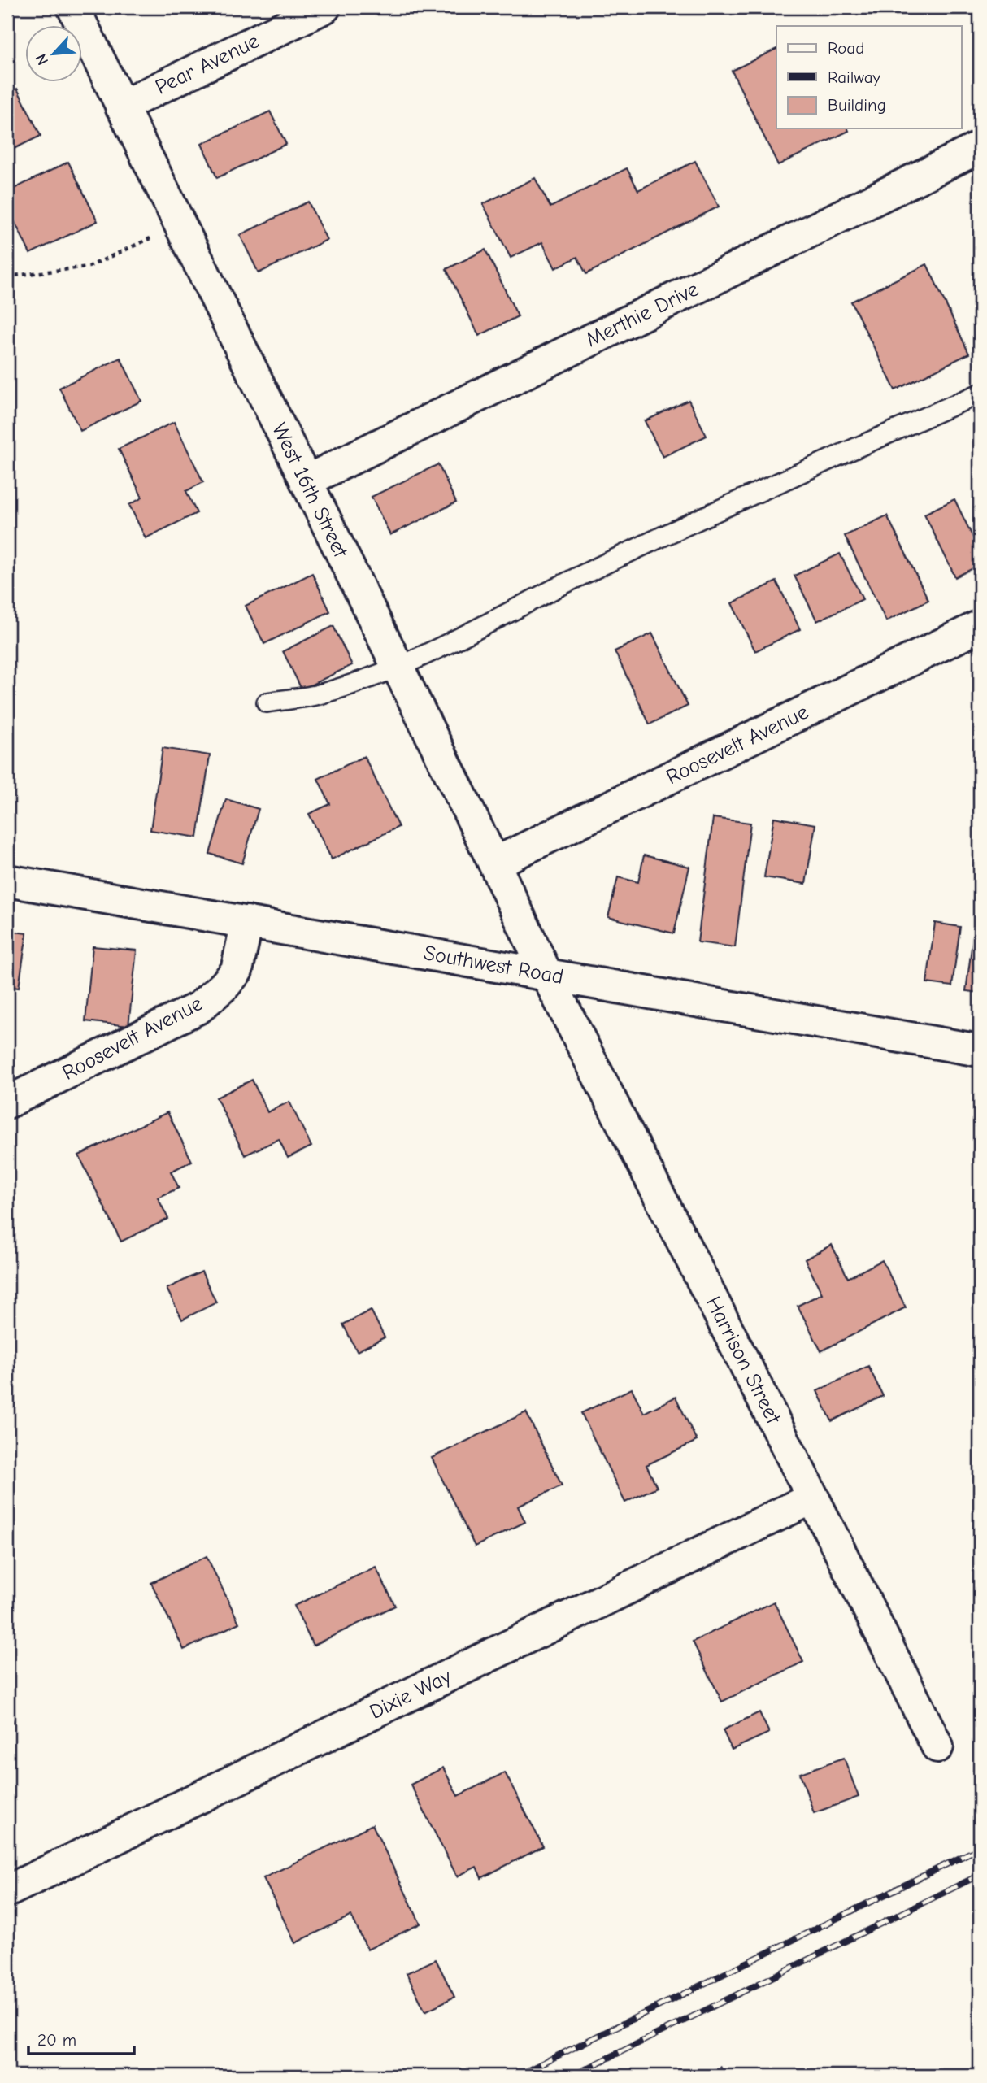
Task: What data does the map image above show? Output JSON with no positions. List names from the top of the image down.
{
  "streets": {
    "street": [
      "Pear Avenue",
      "Merthie Drive",
      "West 16th Street",
      "Roosevelt Avenue",
      "Southwest Road",
      "Harrison Street",
      "Dixie Way"
    ]
  },
  "crossings": [
    ["Pear Avenue", "West 16th Street"],
    ["Merthie Drive", "West 16th Street"],
    ["West 16th Street", "Roosevelt Avenue"],
    ["West 16th Street", "Southwest Road"],
    ["West 16th Street", "Harrison Street"],
    ["Roosevelt Avenue", "Southwest Road"],
    ["Southwest Road", "Harrison Street"],
    ["Harrison Street", "Dixie Way"]
  ],
  "legend": ["Road", "Railway", "Building"],
  "scale_bar": "20 m",
  "north": "bottom left"
}
